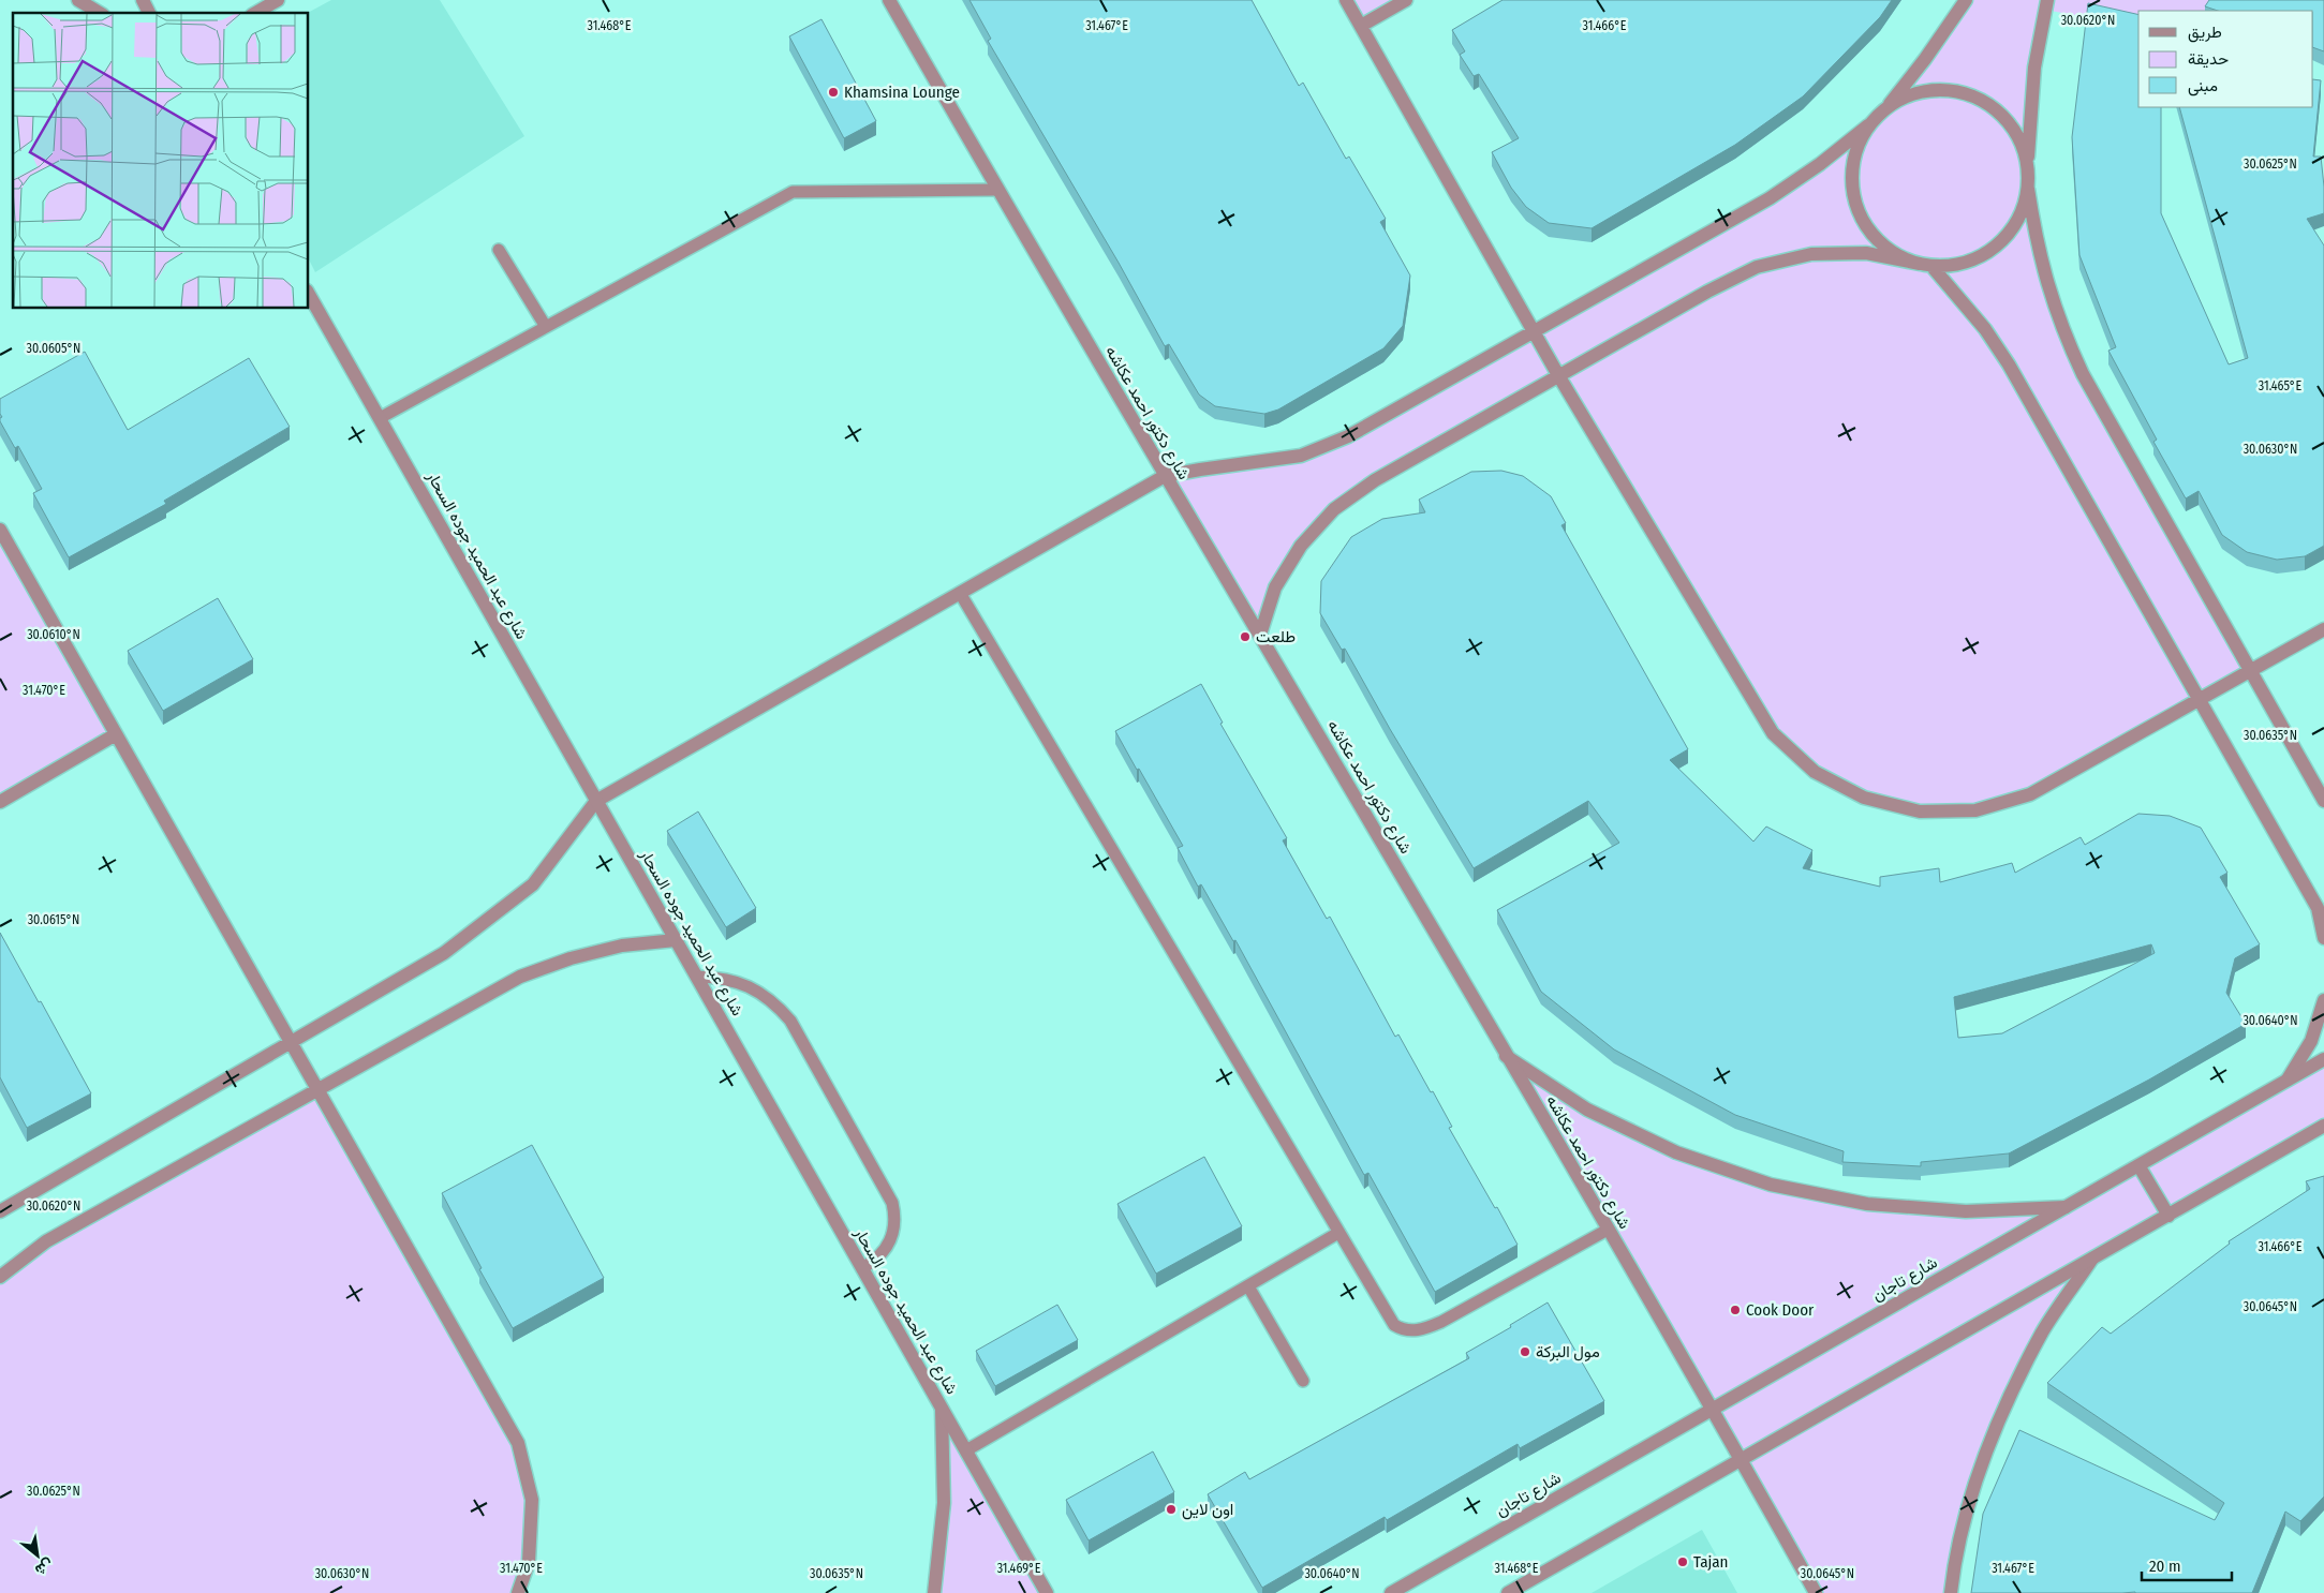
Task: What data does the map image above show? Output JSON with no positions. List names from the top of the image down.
{
  "streets": {
    "street": ["شارع دكتور احمد عكاشه", "شارع عبد الحميد جوده السحار", "شارع تاجان"]
  },
  "crossings": [
    ["شارع دكتور احمد عكاشه", "شارع تاجان"]
  ],
  "places": [
    "Khamsina Lounge",
    "طلعت",
    "Cook Door",
    "مول البركة",
    "اون لاين",
    "Tajan"
  ],
  "legend": ["طريق", "حديقة", "مبنى"],
  "scale_bar": "20 m",
  "north": "bottom right",
  "coordinates": [
    "30.0620°N",
    "31.468°E",
    "31.467°E",
    "31.466°E",
    "30.0625°N",
    "30.0605°N",
    "31.465°E",
    "30.0630°N",
    "30.0610°N",
    "31.470°E",
    "30.0635°N",
    "30.0615°N",
    "30.0640°N",
    "30.0645°N",
    "31.469°E"
  ]
}
